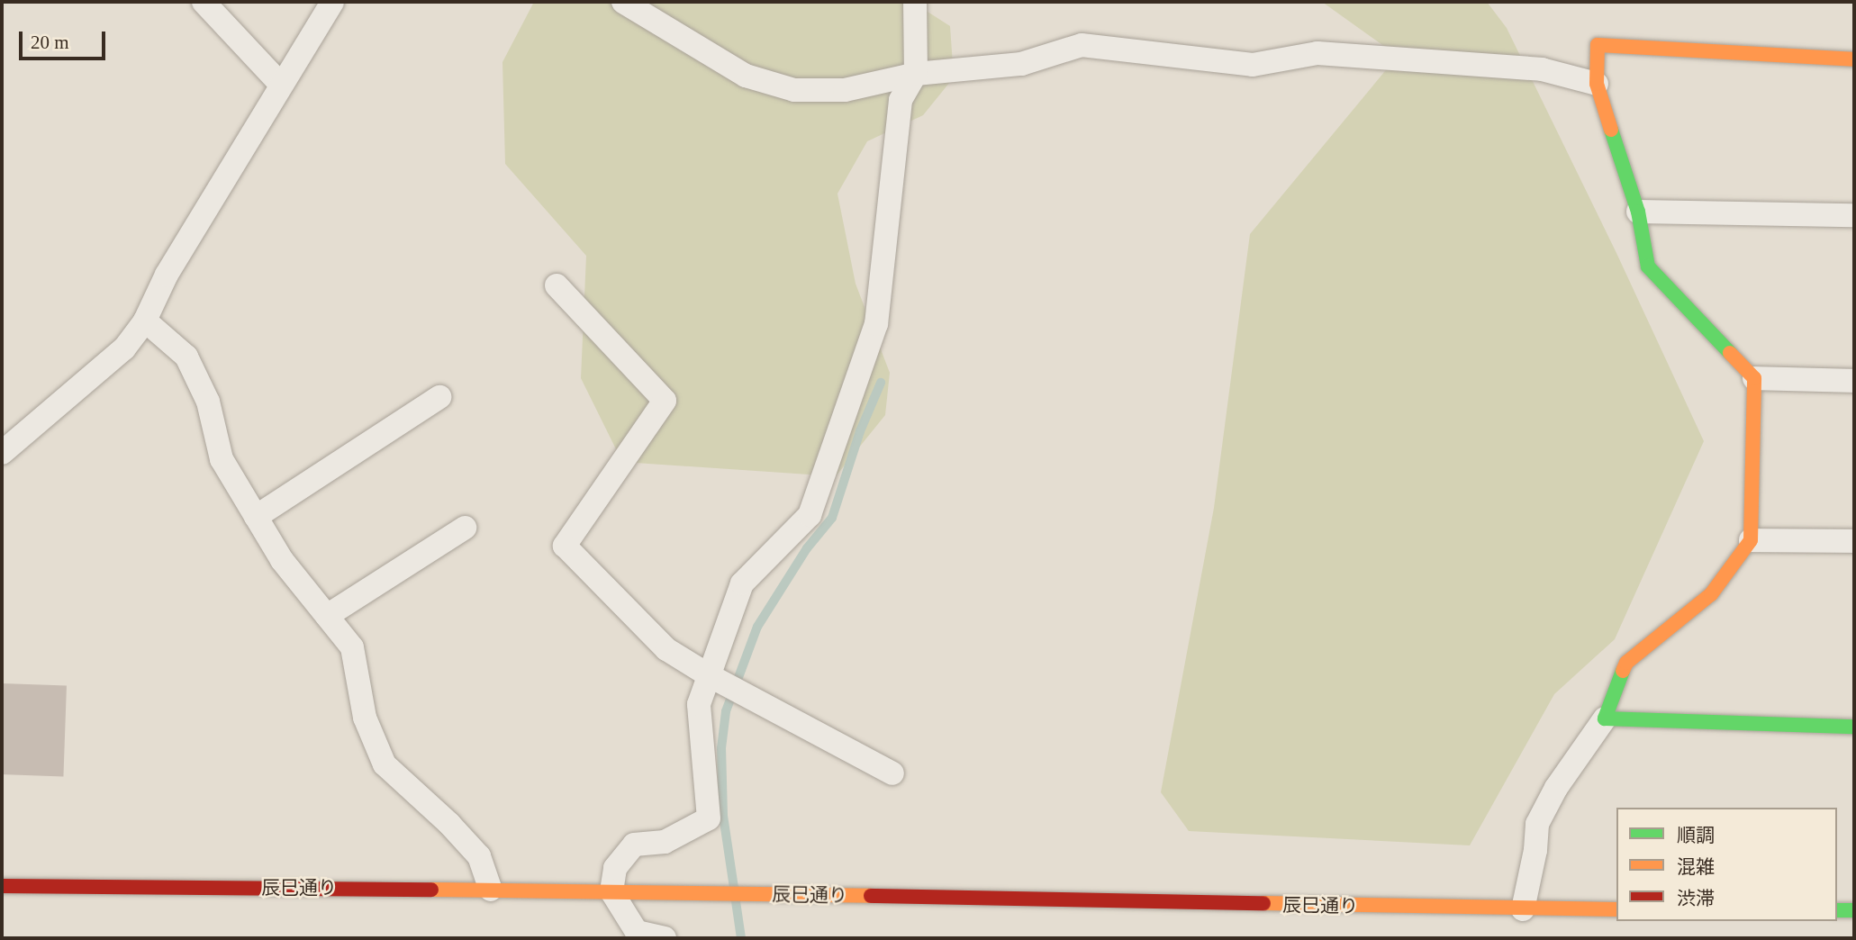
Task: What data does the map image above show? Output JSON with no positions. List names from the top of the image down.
{
  "streets": {
    "street": ["辰巳通り"]
  },
  "legend": ["順調", "混雑", "渋滞"],
  "scale_bar": "20 m"
}
